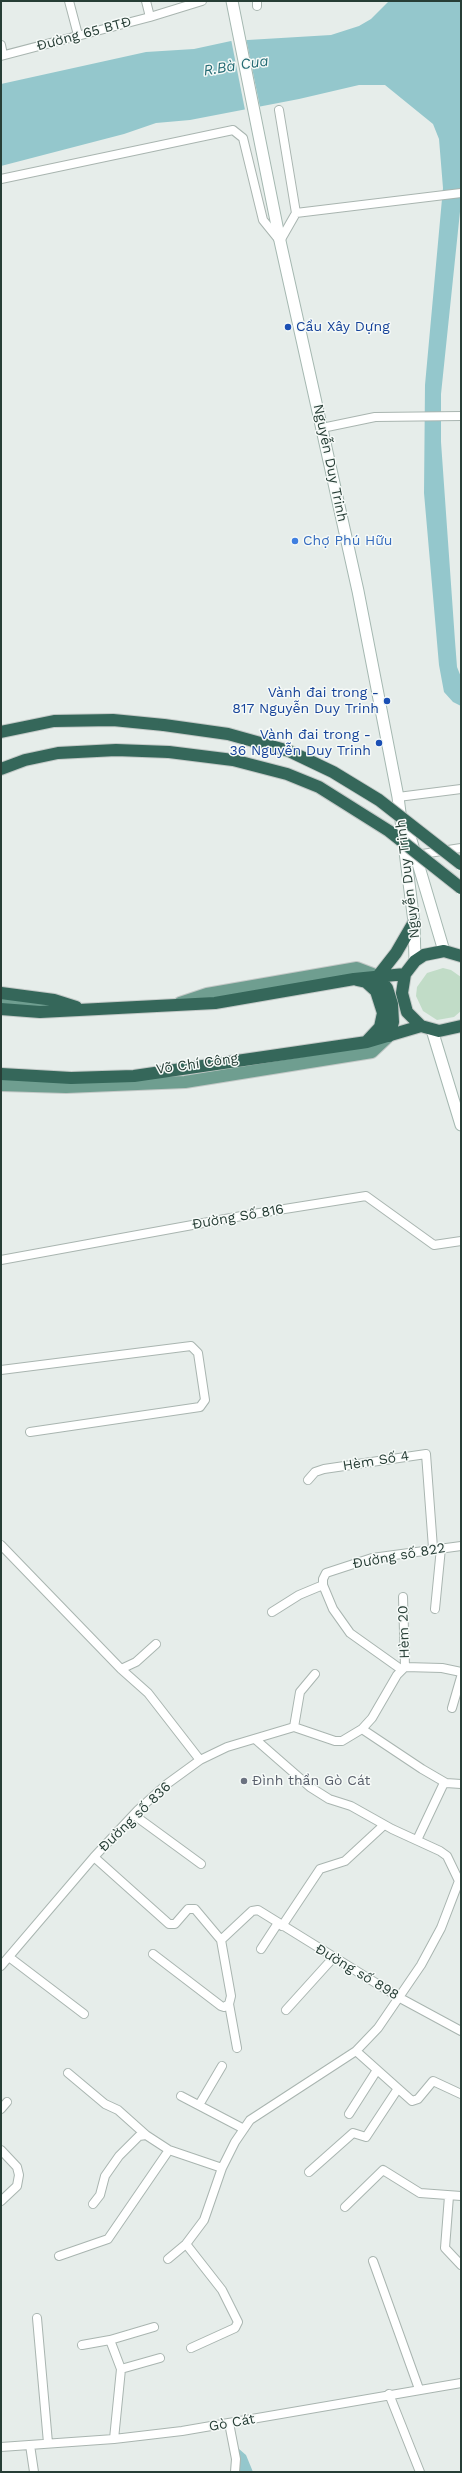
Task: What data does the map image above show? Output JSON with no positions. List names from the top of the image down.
{
  "streets": {
    "highway": ["Võ Chí Công"],
    "main road": ["Nguyễn Duy Trinh"],
    "street": [
      "Đường 65 BTĐ",
      "Đường Số 816",
      "Hèm Số 4",
      "Đường số 822",
      "Hèm 20",
      "Đường số 836",
      "Đường số 898",
      "Gò Cát"
    ]
  },
  "crossings": [
    ["Hèm Số 4", "Đường số 822"]
  ],
  "water": ["R.Bà Cua"],
  "places": [
    "Cầu Xây Dựng",
    "Chợ Phú Hữu",
    "Vành đai trong - 817 Nguyễn Duy Trinh",
    "Vành đai trong - 36 Nguyễn Duy Trinh",
    "Đình thần Gò Cát"
  ]
}
